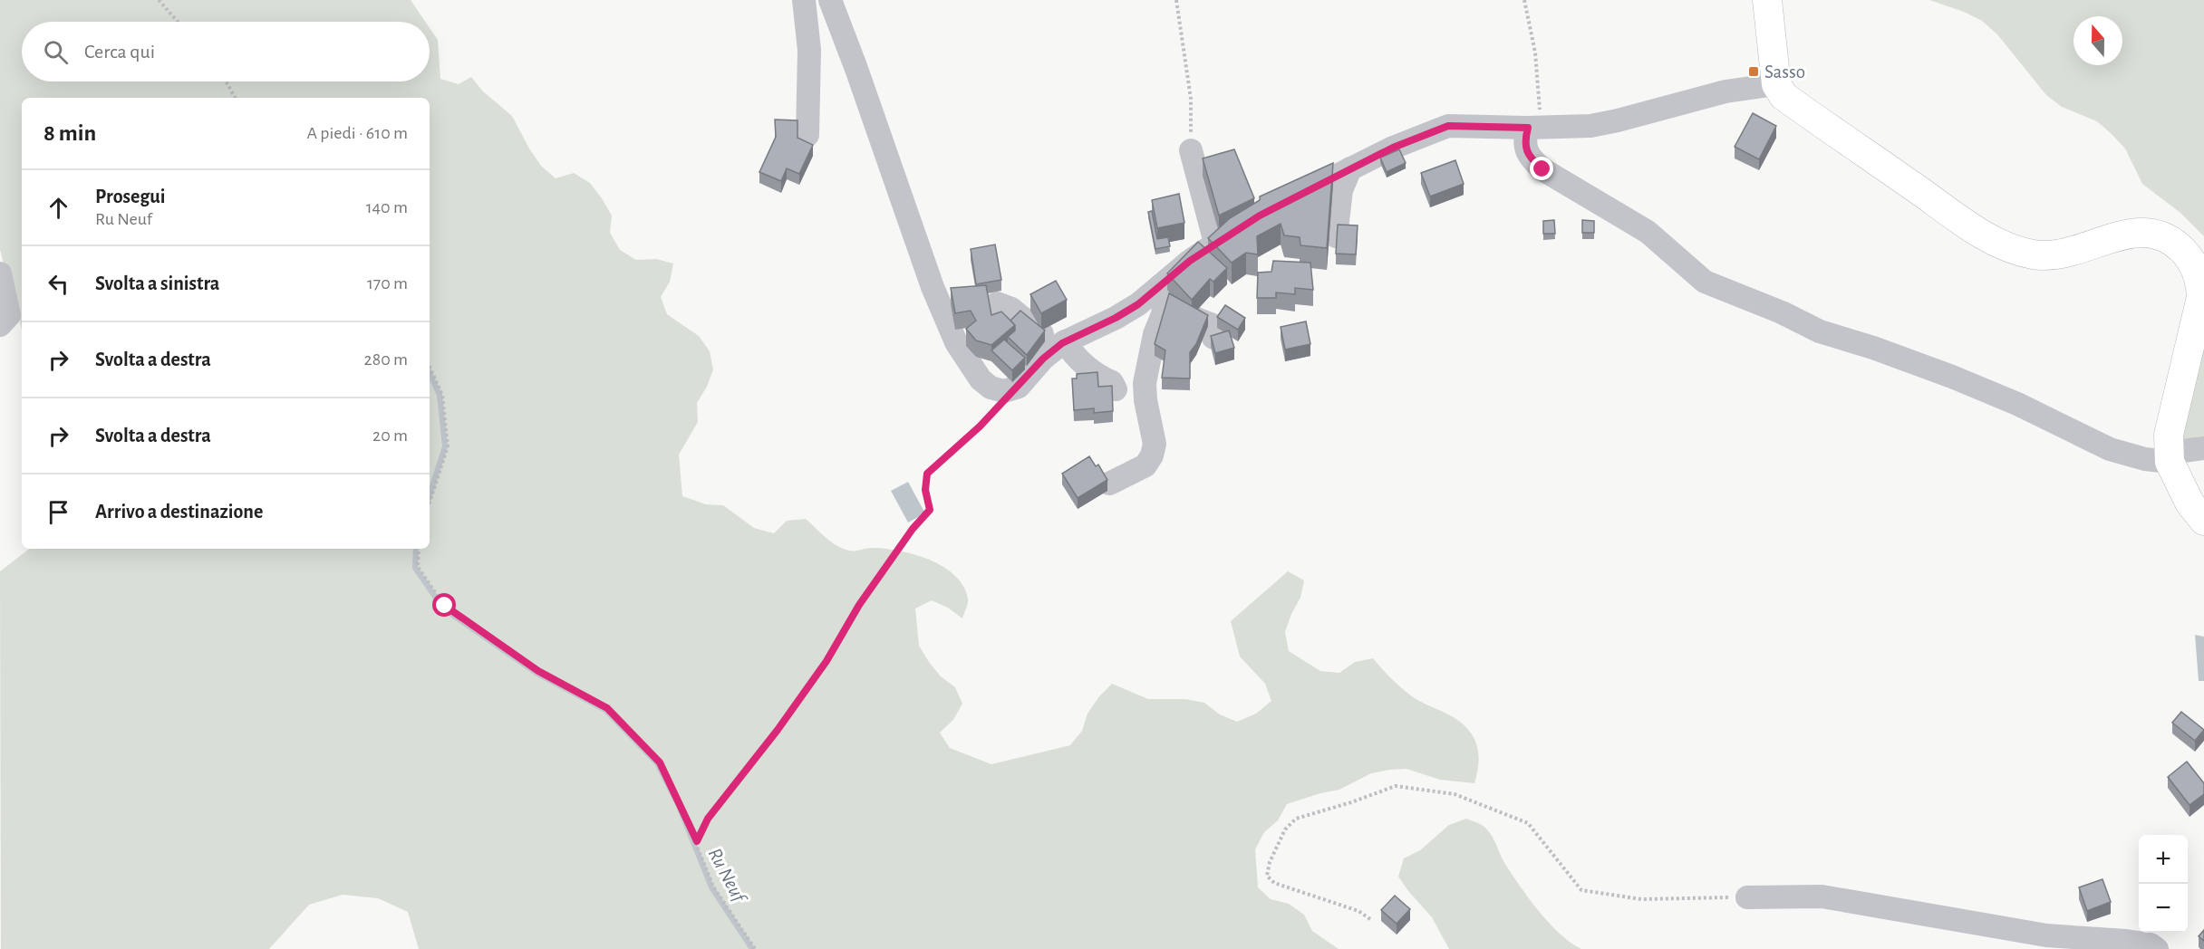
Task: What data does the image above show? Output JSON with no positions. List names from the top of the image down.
{
  "water": ["Ru Neuf"],
  "places": {
    "transit": ["Sasso"]
  },
  "north": "top",
  "page": {
    "search": "Cerca qui",
    "heading": ["8 min", "A piedi · 610 m"],
    "list": [
      ["Prosegui", "Ru Neuf", "140 m"],
      ["Svolta a sinistra", "170 m"],
      ["Svolta a destra", "280 m"],
      ["Svolta a destra", "20 m"],
      "Arrivo a destinazione"
    ],
    "map_buttons": ["+", "−"]
  }
}
